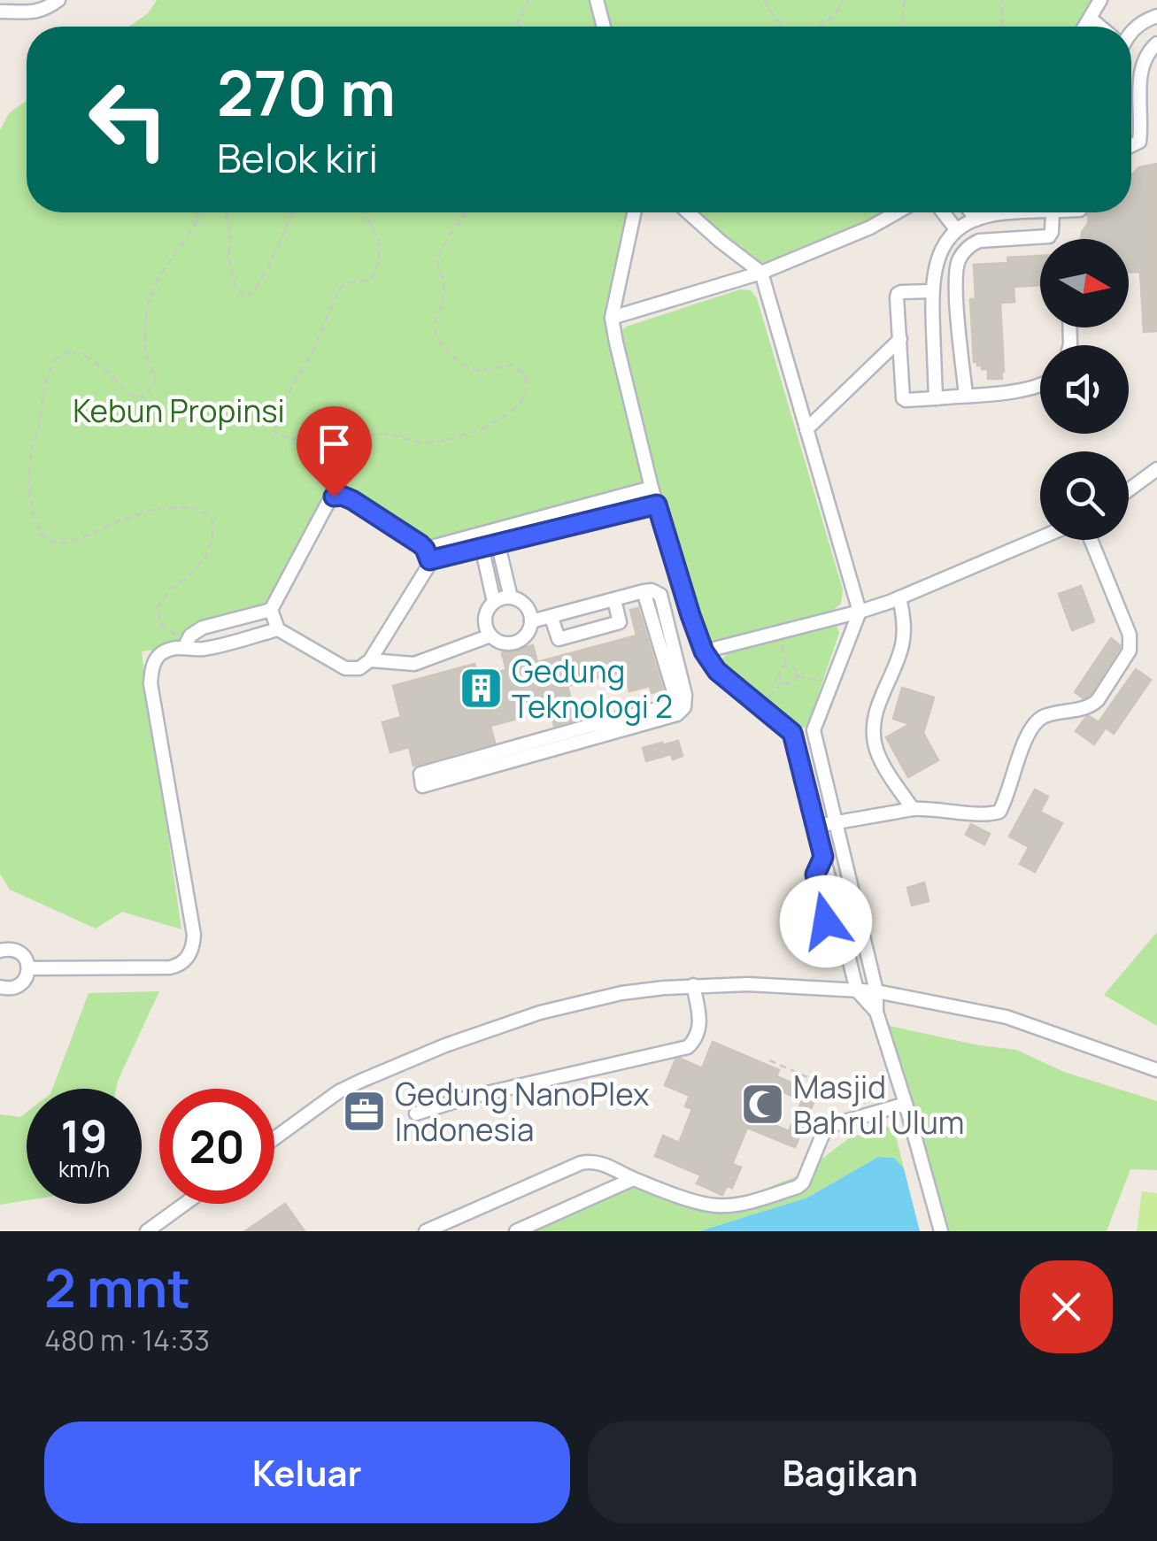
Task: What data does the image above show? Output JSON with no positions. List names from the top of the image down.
{
  "parks": ["Kebun Propinsi"],
  "places": {
    "building": ["Gedung Teknologi 2"],
    "mosque": ["Masjid Bahrul Ulum"],
    "office": ["Gedung NanoPlex Indonesia"]
  },
  "north": "right",
  "page": {
    "turn": ["270 m", "Belok kiri"],
    "speed": "19 km/h",
    "limit": "20",
    "heading": ["2 mnt", "480 m · 14:33"],
    "buttons": ["Keluar", "Bagikan"]
  }
}
